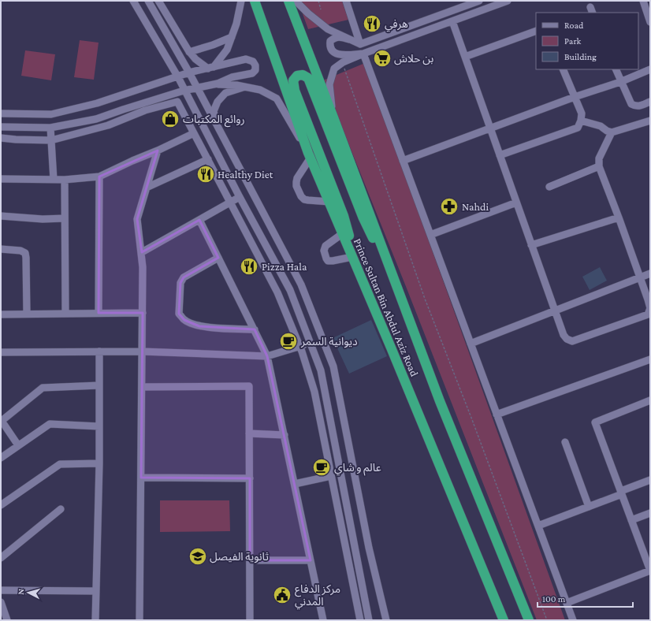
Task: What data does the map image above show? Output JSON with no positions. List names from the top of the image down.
{
  "streets": {
    "highway": ["Prince Sultan Bin Abdul Aziz Road"]
  },
  "places": {
    "restaurant": ["هرفي", "Healthy Diet", "Pizza Hala"],
    "supermarket": ["بن حلاش"],
    "shop": ["روائع المكتبات"],
    "pharmacy": ["Nahdi"],
    "cafe": ["ديوانية السمر", "عالم و شاي"],
    "school or university": ["ثانوية الفيصل"],
    "public building": ["مركز الدفاع المدني"]
  },
  "legend": ["Road", "Park", "Building"],
  "scale_bar": "100 m",
  "north": "left"
}
